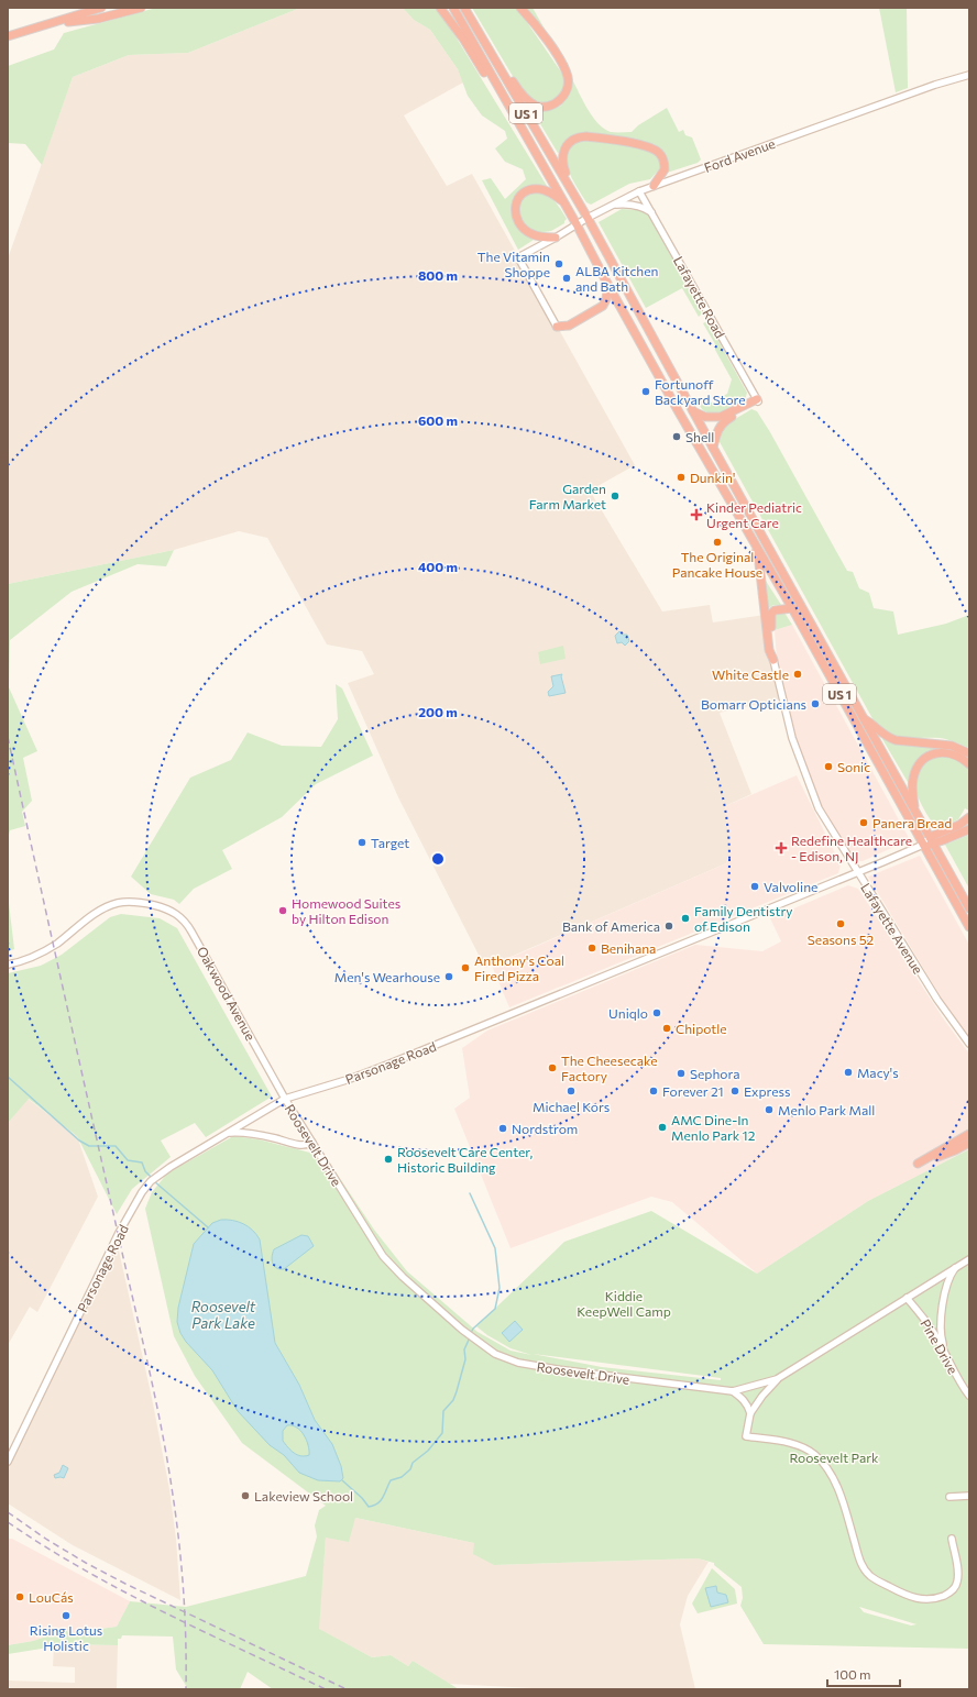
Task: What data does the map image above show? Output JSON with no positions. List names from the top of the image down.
{
  "streets": {
    "highway": ["US 1"],
    "street": [
      "Ford Avenue",
      "Lafayette Road",
      "Lafayette Avenue",
      "Oakwood Avenue",
      "Parsonage Road",
      "Roosevelt Drive",
      "Pine Drive"
    ]
  },
  "crossings": [
    ["US 1", "Ford Avenue"],
    ["US 1", "Parsonage Road"],
    ["Ford Avenue", "Lafayette Road"],
    ["Lafayette Avenue", "Parsonage Road"],
    ["Oakwood Avenue", "Parsonage Road"],
    ["Oakwood Avenue", "Roosevelt Drive"],
    ["Parsonage Road", "Roosevelt Drive"],
    ["Roosevelt Drive", "Pine Drive"]
  ],
  "water": ["Roosevelt Park Lake"],
  "parks": ["Kiddie KeepWell Camp", "Roosevelt Park"],
  "places": {
    "other": [
      "The Vitamin Shoppe",
      "ALBA Kitchen and Bath",
      "Fortunoff Backyard Store",
      "Shell",
      "Dunkin'",
      "Garden Farm Market",
      "The Original Pancake House",
      "White Castle",
      "Bomarr Opticians",
      "Sonic",
      "Panera Bread",
      "Target",
      "Valvoline",
      "Homewood Suites by Hilton Edison",
      "Family Dentistry of Edison",
      "Seasons 52",
      "Bank of America",
      "Benihana",
      "Anthony's Coal Fired Pizza",
      "Men's Wearhouse",
      "Uniqlo",
      "Chipotle",
      "The Cheesecake Factory",
      "Macy's",
      "Sephora",
      "Michael Kors",
      "Forever 21",
      "Express",
      "Menlo Park Mall",
      "AMC Dine-In Menlo Park 12",
      "Nordstrom",
      "Roosevelt Care Center, Historic Building",
      "Lakeview School",
      "LouCás",
      "Rising Lotus Holistic"
    ],
    "health": ["Kinder Pediatric Urgent Care", "Redefine Healthcare - Edison, NJ"]
  },
  "scale_bar": "100 m",
  "rings": [
    "800 m",
    "600 m",
    "400 m",
    "200 m"
  ]
}
